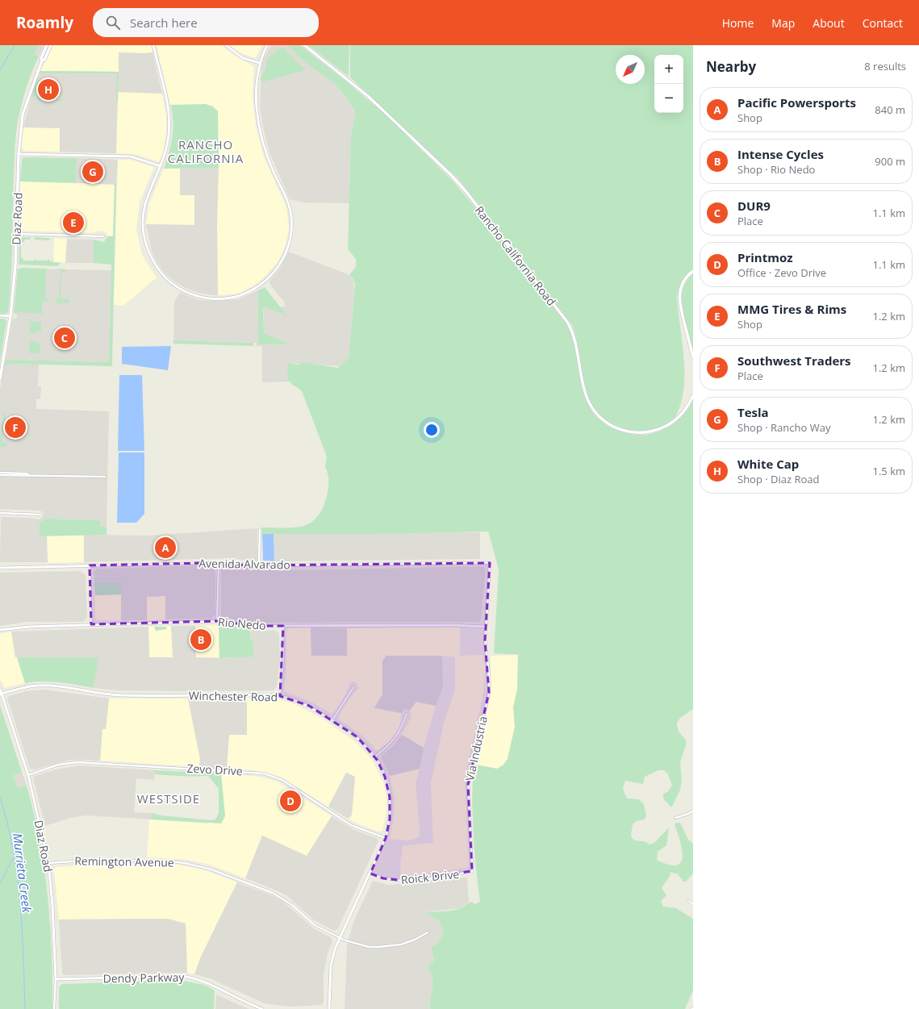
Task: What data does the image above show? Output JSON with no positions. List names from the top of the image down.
{
  "streets": {
    "main road": ["Diaz Road", "Rancho California Road"],
    "street": [
      "Avenida Alvarado",
      "Rio Nedo",
      "Winchester Road",
      "Via Industria",
      "Zevo Drive",
      "Remington Avenue",
      "Roick Drive",
      "Dendy Parkway"
    ]
  },
  "crossings": [
    ["Diaz Road", "Winchester Road"],
    ["Diaz Road", "Zevo Drive"],
    ["Diaz Road", "Remington Avenue"],
    ["Diaz Road", "Dendy Parkway"],
    ["Avenida Alvarado", "Via Industria"],
    ["Rio Nedo", "Via Industria"],
    ["Winchester Road", "Zevo Drive"],
    ["Winchester Road", "Remington Avenue"],
    ["Winchester Road", "Roick Drive"],
    ["Via Industria", "Roick Drive"]
  ],
  "districts": ["RANCHO CALIFORNIA", "WESTSIDE"],
  "water": ["Murrieta Creek"],
  "north": "bottom left",
  "page": {
    "header": "Roamly",
    "search": "Search here",
    "nav": [
      "Home",
      "Map",
      "About",
      "Contact"
    ],
    "heading": ["Nearby", "8 results"],
    "map_buttons": ["+", "−"],
    "pins": [
      "H",
      "G",
      "E",
      "C",
      "F",
      "A",
      "B",
      "D"
    ],
    "list": [
      {
        "mark": "A",
        "name": "Pacific Powersports",
        "note": "Shop",
        "value": "840 m"
      },
      {
        "mark": "B",
        "name": "Intense Cycles",
        "note": "Shop · Rio Nedo",
        "value": "900 m"
      },
      {
        "mark": "C",
        "name": "DUR9",
        "note": "Place",
        "value": "1.1 km"
      },
      {
        "mark": "D",
        "name": "Printmoz",
        "note": "Office · Zevo Drive",
        "value": "1.1 km"
      },
      {
        "mark": "E",
        "name": "MMG Tires & Rims",
        "note": "Shop",
        "value": "1.2 km"
      },
      {
        "mark": "F",
        "name": "Southwest Traders",
        "note": "Place",
        "value": "1.2 km"
      },
      {
        "mark": "G",
        "name": "Tesla",
        "note": "Shop · Rancho Way",
        "value": "1.2 km"
      },
      {
        "mark": "H",
        "name": "White Cap",
        "note": "Shop · Diaz Road",
        "value": "1.5 km"
      }
    ]
  }
}
